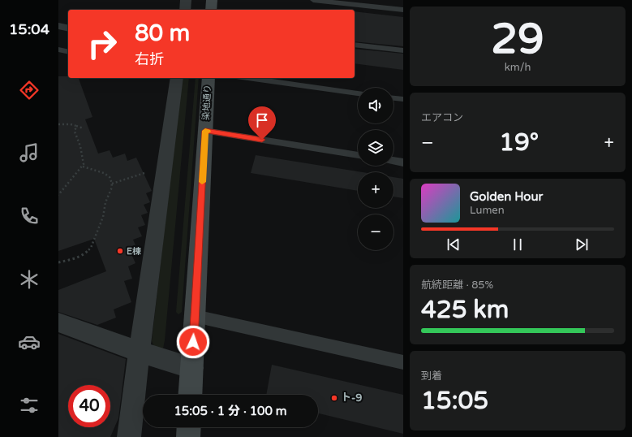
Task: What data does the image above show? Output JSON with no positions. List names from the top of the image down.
{
  "streets": {
    "street": ["染地通り"]
  },
  "places": ["E棟", "ト-9"],
  "page": {
    "tabs": "15:04",
    "tile": [
      ["29", "km/h"],
      "エアコン",
      ["航続距離 · 85%", "425 km"],
      ["到着", "15:05"]
    ],
    "turn": ["80 m", "右折"],
    "map_buttons": ["+", "−"],
    "heat": ["−", "19°", "+"],
    "song": ["Golden Hour", "Lumen"],
    "limit": "40",
    "trip": "15:05 · 1 分 · 100 m"
  }
}
